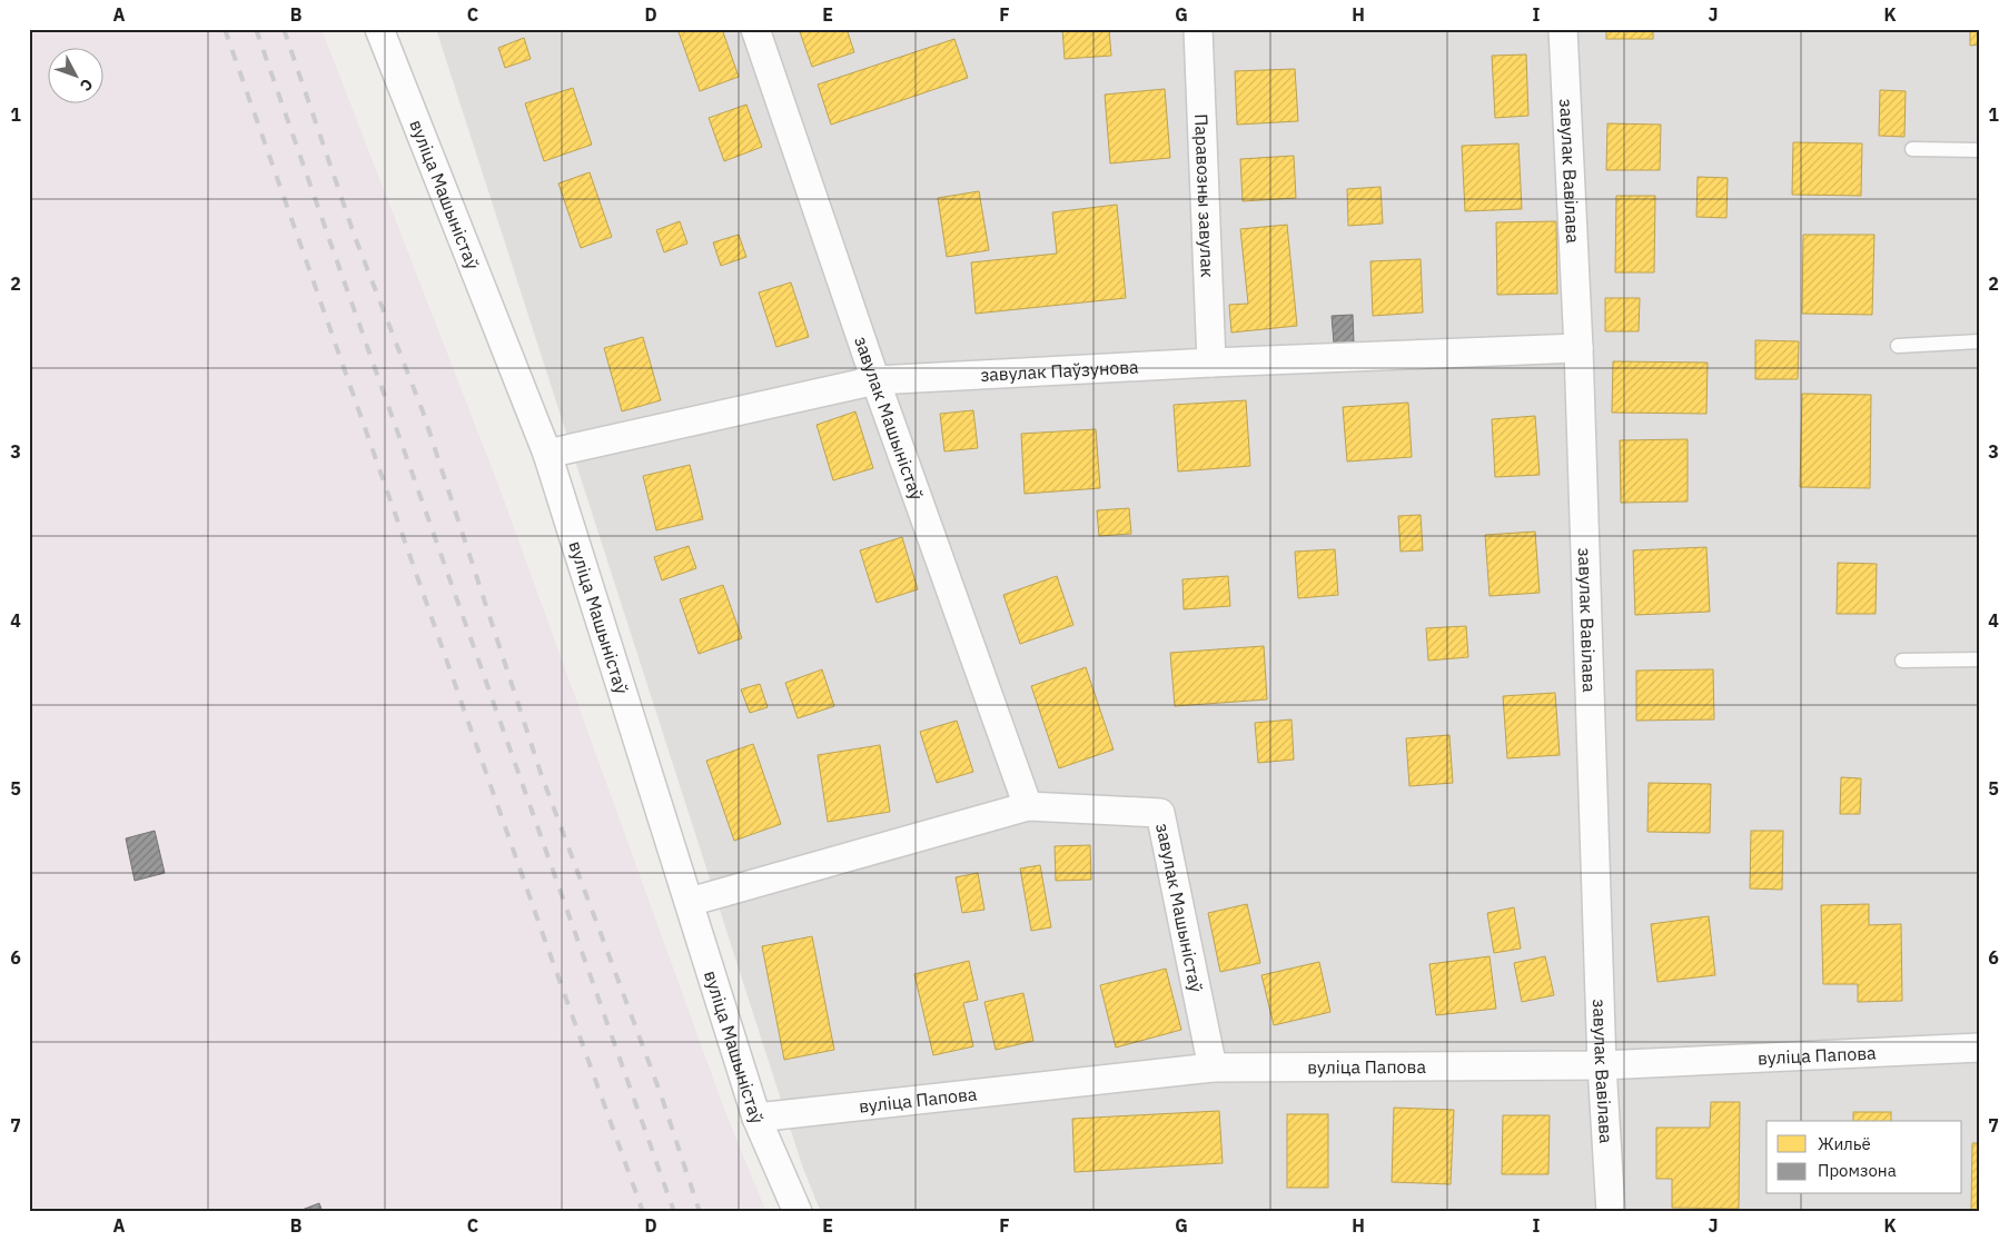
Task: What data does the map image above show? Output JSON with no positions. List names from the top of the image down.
{
  "streets": {
    "street": [
      "завулак Вавілава",
      "вуліца Машыністаў",
      "Паравозны завулак",
      "завулак Паўзунова",
      "завулак Машыністаў",
      "вуліца Папова"
    ]
  },
  "crossings": [
    ["завулак Вавілава", "завулак Паўзунова"],
    ["завулак Вавілава", "вуліца Папова"],
    ["вуліца Машыністаў", "завулак Паўзунова"],
    ["вуліца Машыністаў", "завулак Машыністаў"],
    ["вуліца Машыністаў", "вуліца Папова"],
    ["Паравозны завулак", "завулак Паўзунова"],
    ["завулак Паўзунова", "завулак Машыністаў"],
    ["завулак Машыністаў", "вуліца Папова"]
  ],
  "legend": ["Жильё", "Промзона"],
  "north": "bottom right",
  "grid": {
    "columns": [
      "A",
      "B",
      "C",
      "D",
      "E",
      "F",
      "G",
      "H",
      "I",
      "J",
      "K"
    ],
    "rows": [
      "1",
      "2",
      "3",
      "4",
      "5",
      "6",
      "7"
    ]
  }
}
